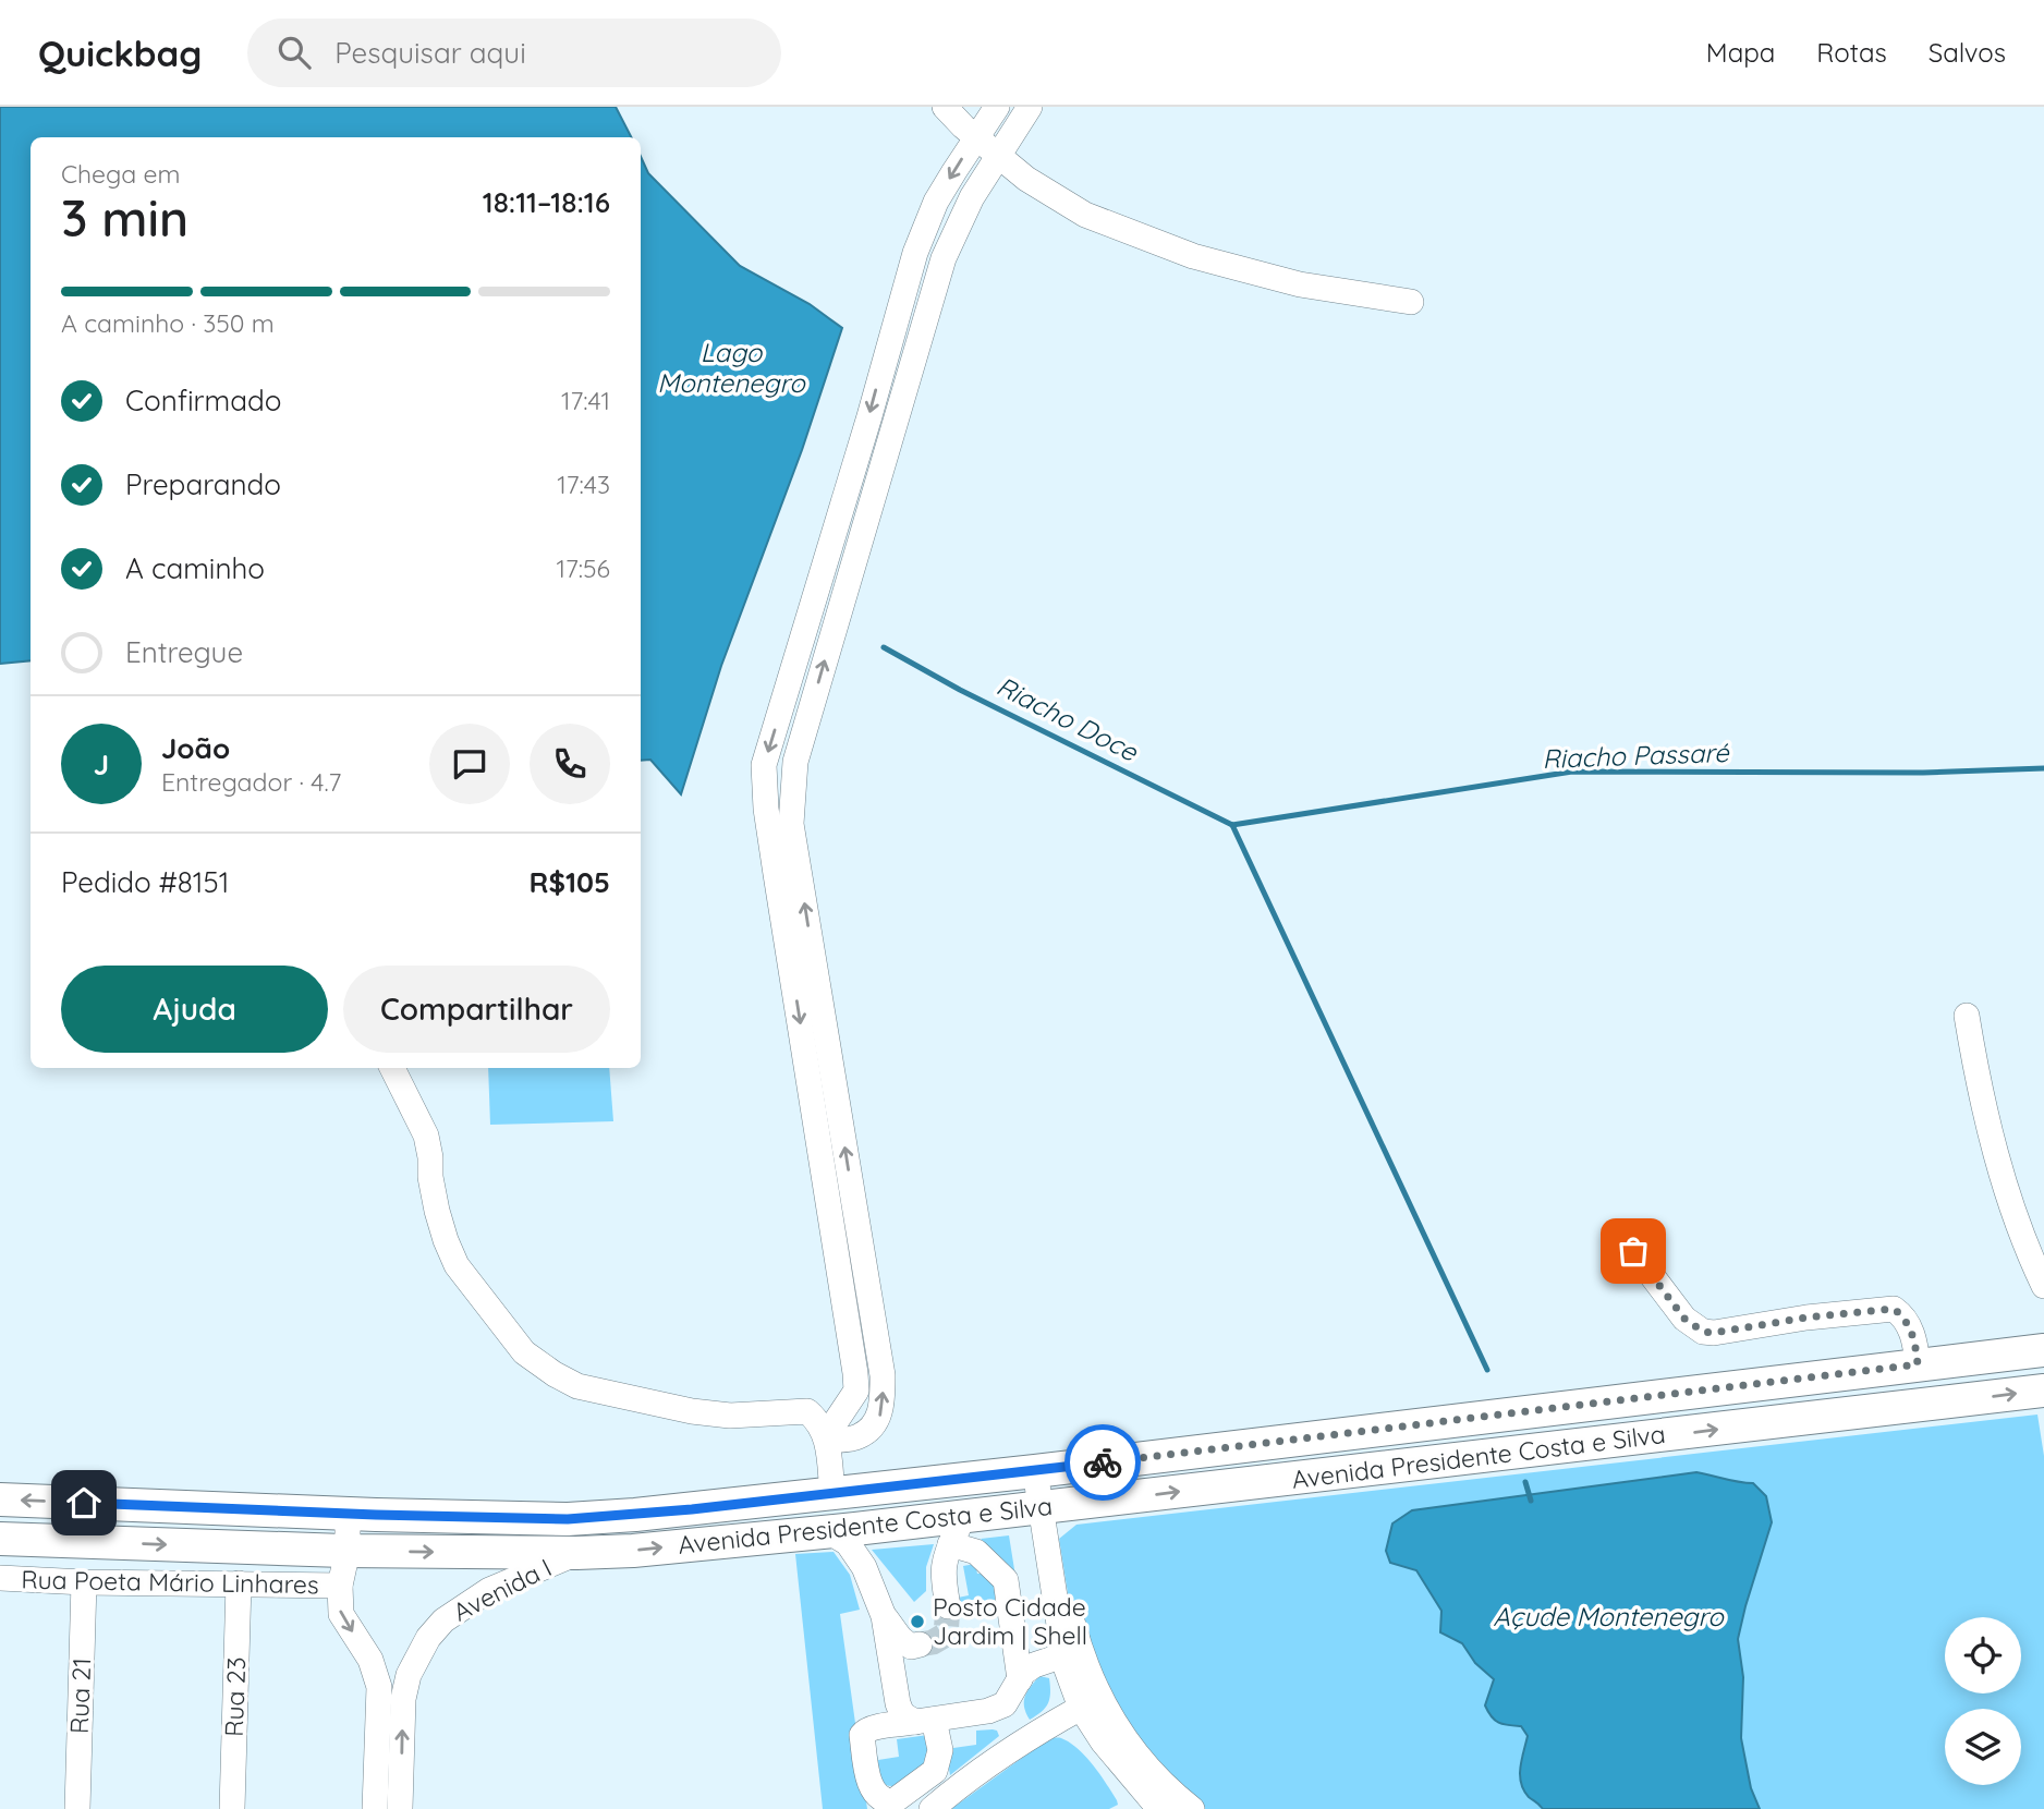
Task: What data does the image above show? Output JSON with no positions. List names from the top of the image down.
{
  "streets": {
    "main road": ["Avenida Presidente Costa e Silva"],
    "street": [
      "Rua Poeta Mário Linhares",
      "Avenida I",
      "Rua 21",
      "Rua 23"
    ]
  },
  "crossings": [
    ["Avenida Presidente Costa e Silva", "Avenida I"],
    ["Rua Poeta Mário Linhares", "Rua 21"],
    ["Rua Poeta Mário Linhares", "Rua 23"]
  ],
  "one_way": ["Avenida I"],
  "water": [
    "Lago Montenegro",
    "Riacho Doce",
    "Riacho Passaré",
    "Açude Montenegro"
  ],
  "places": ["Posto Cidade Jardim | Shell"],
  "page": {
    "header": "Quickbag",
    "search": "Pesquisar aqui",
    "nav": ["Mapa", "Rotas", "Salvos"],
    "heading": ["3 min", "Chega em", "18:11–18:16"],
    "panel": [
      "João",
      "Entregador · 4.7",
      "Pedido #8151",
      "R$105"
    ],
    "bar": "A caminho · 350 m",
    "list": [
      ["Confirmado", "17:41"],
      ["Preparando", "17:43"],
      ["A caminho", "17:56"],
      "Entregue"
    ],
    "round": "J",
    "buttons": ["Ajuda", "Compartilhar"]
  }
}
